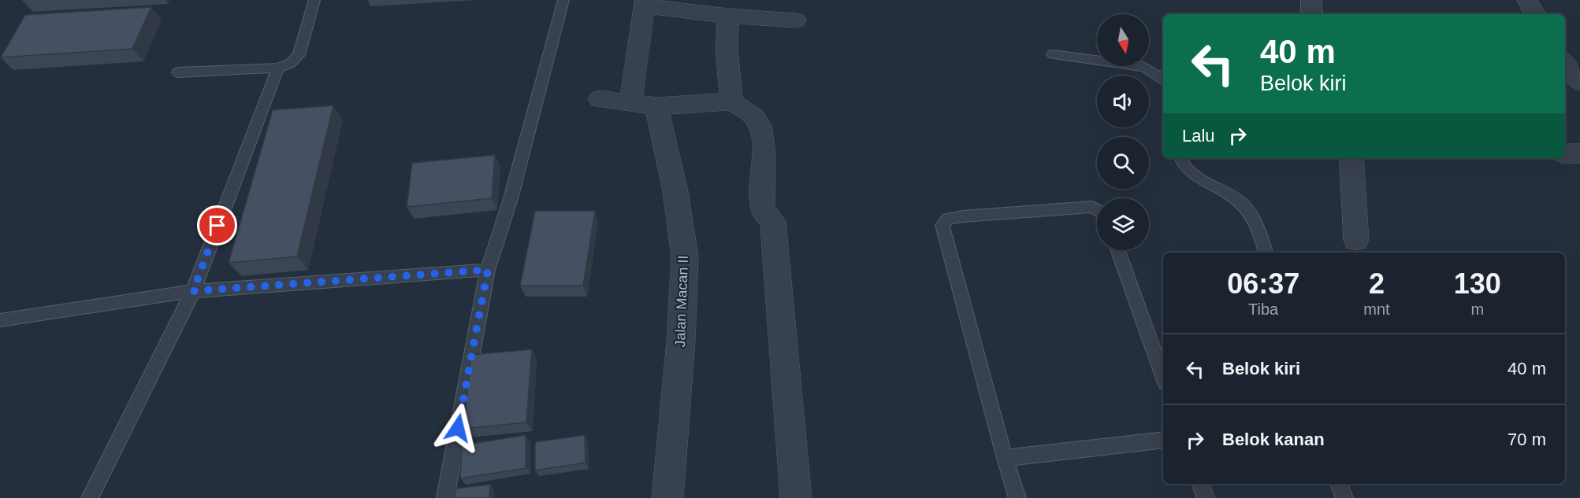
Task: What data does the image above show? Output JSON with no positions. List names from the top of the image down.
{
  "streets": {
    "street": ["Jalan Macan II"]
  },
  "north": "bottom",
  "page": {
    "turn": ["40 m", "Belok kiri"],
    "then": "Lalu",
    "eta": [
      "06:37",
      "Tiba",
      "2",
      "mnt",
      "130",
      "m"
    ],
    "list": [
      {
        "name": "Belok kiri",
        "value": "40 m"
      },
      {
        "name": "Belok kanan",
        "value": "70 m"
      }
    ]
  }
}
